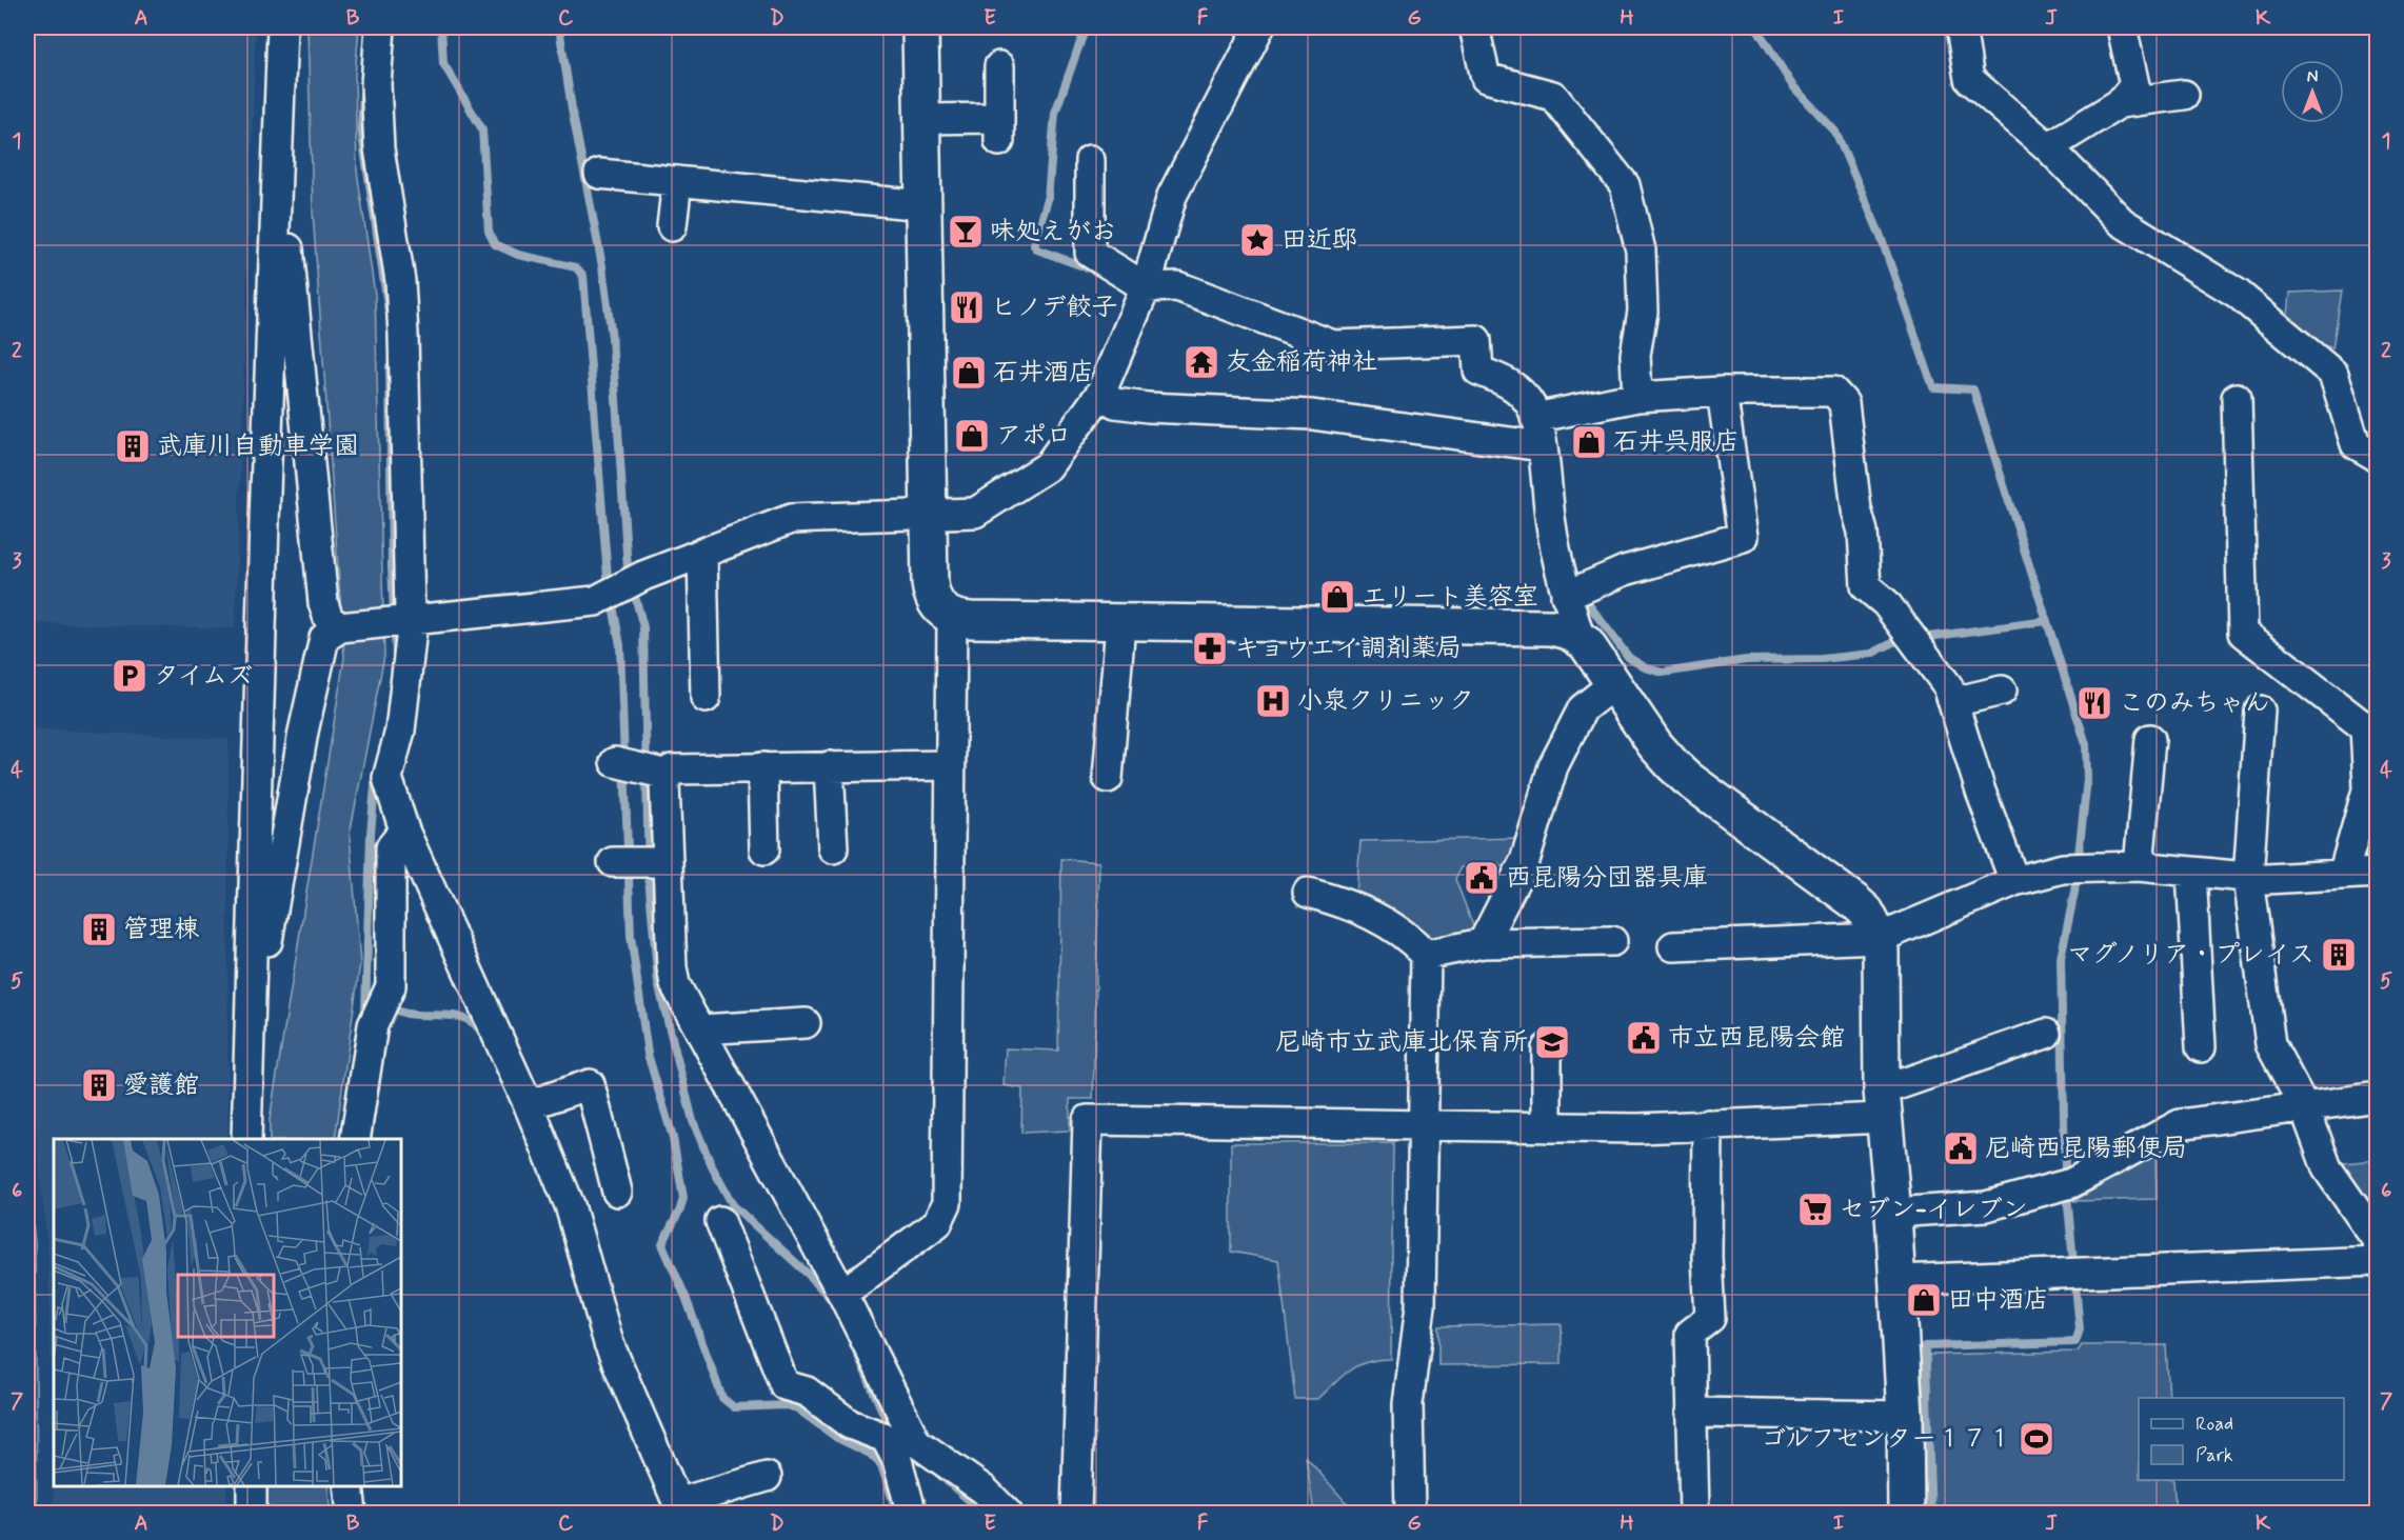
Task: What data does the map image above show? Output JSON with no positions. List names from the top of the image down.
{
  "places": {
    "bar": ["味処えがお"],
    "place": ["田近邸"],
    "restaurant": ["ヒノデ餃子", "このみちゃん"],
    "temple": ["友金稲荷神社"],
    "shop": [
      "石井酒店",
      "アポロ",
      "石井呉服店",
      "エリート美容室",
      "田中酒店"
    ],
    "building": [
      "武庫川自動車学園",
      "管理棟",
      "マグノリア・プレイス",
      "愛護館"
    ],
    "pharmacy": ["キョウエイ調剤薬局"],
    "parking": ["タイムズ"],
    "hospital": ["小泉クリニック"],
    "public building": ["西昆陽分団器具庫", "市立西昆陽会館", "尼崎西昆陽郵便局"],
    "school or university": ["尼崎市立武庫北保育所"],
    "supermarket": ["セブン-イレブン"],
    "sports": ["ゴルフセンター１７１"]
  },
  "legend": ["Road", "Park"],
  "north": "top",
  "grid": {
    "columns": [
      "A",
      "B",
      "C",
      "D",
      "E",
      "F",
      "G",
      "H",
      "I",
      "J",
      "K"
    ],
    "rows": [
      "1",
      "2",
      "3",
      "4",
      "5",
      "6",
      "7"
    ]
  }
}
